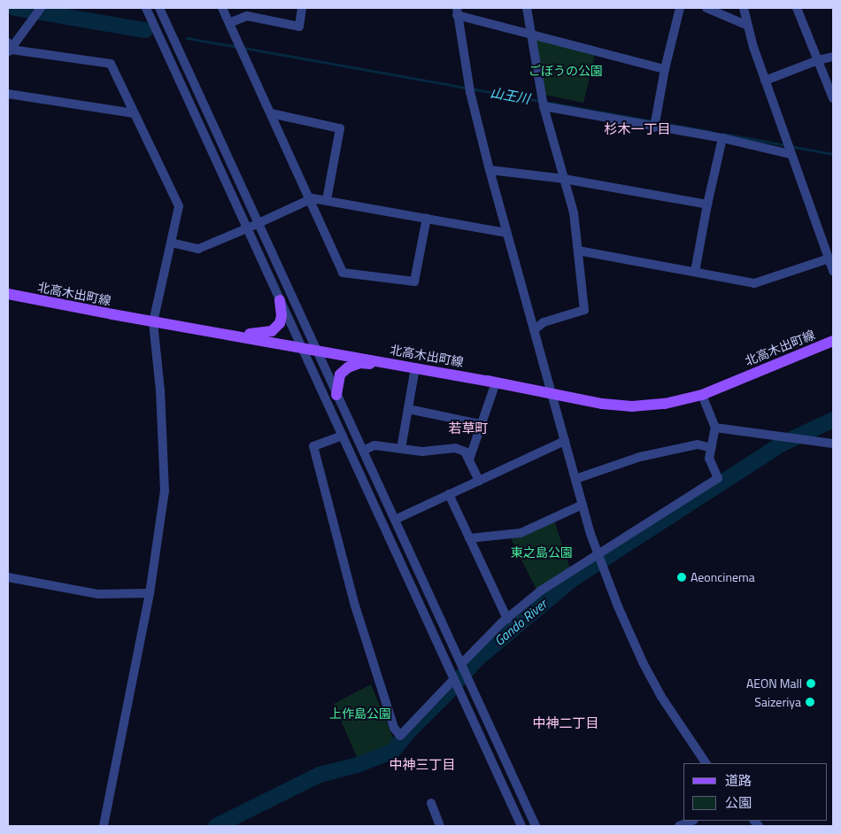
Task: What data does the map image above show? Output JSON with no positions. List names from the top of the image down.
{
  "streets": {
    "main road": ["北高木出町線"]
  },
  "districts": [
    "杉木一丁目",
    "若草町",
    "中神二丁目",
    "中神三丁目"
  ],
  "water": ["山王川", "Gando River"],
  "parks": ["ごぼうの公園", "東之島公園", "上作島公園"],
  "places": ["Aeoncinema", "AEON Mall", "Saizeriya"],
  "legend": ["道路", "公園"]
}
